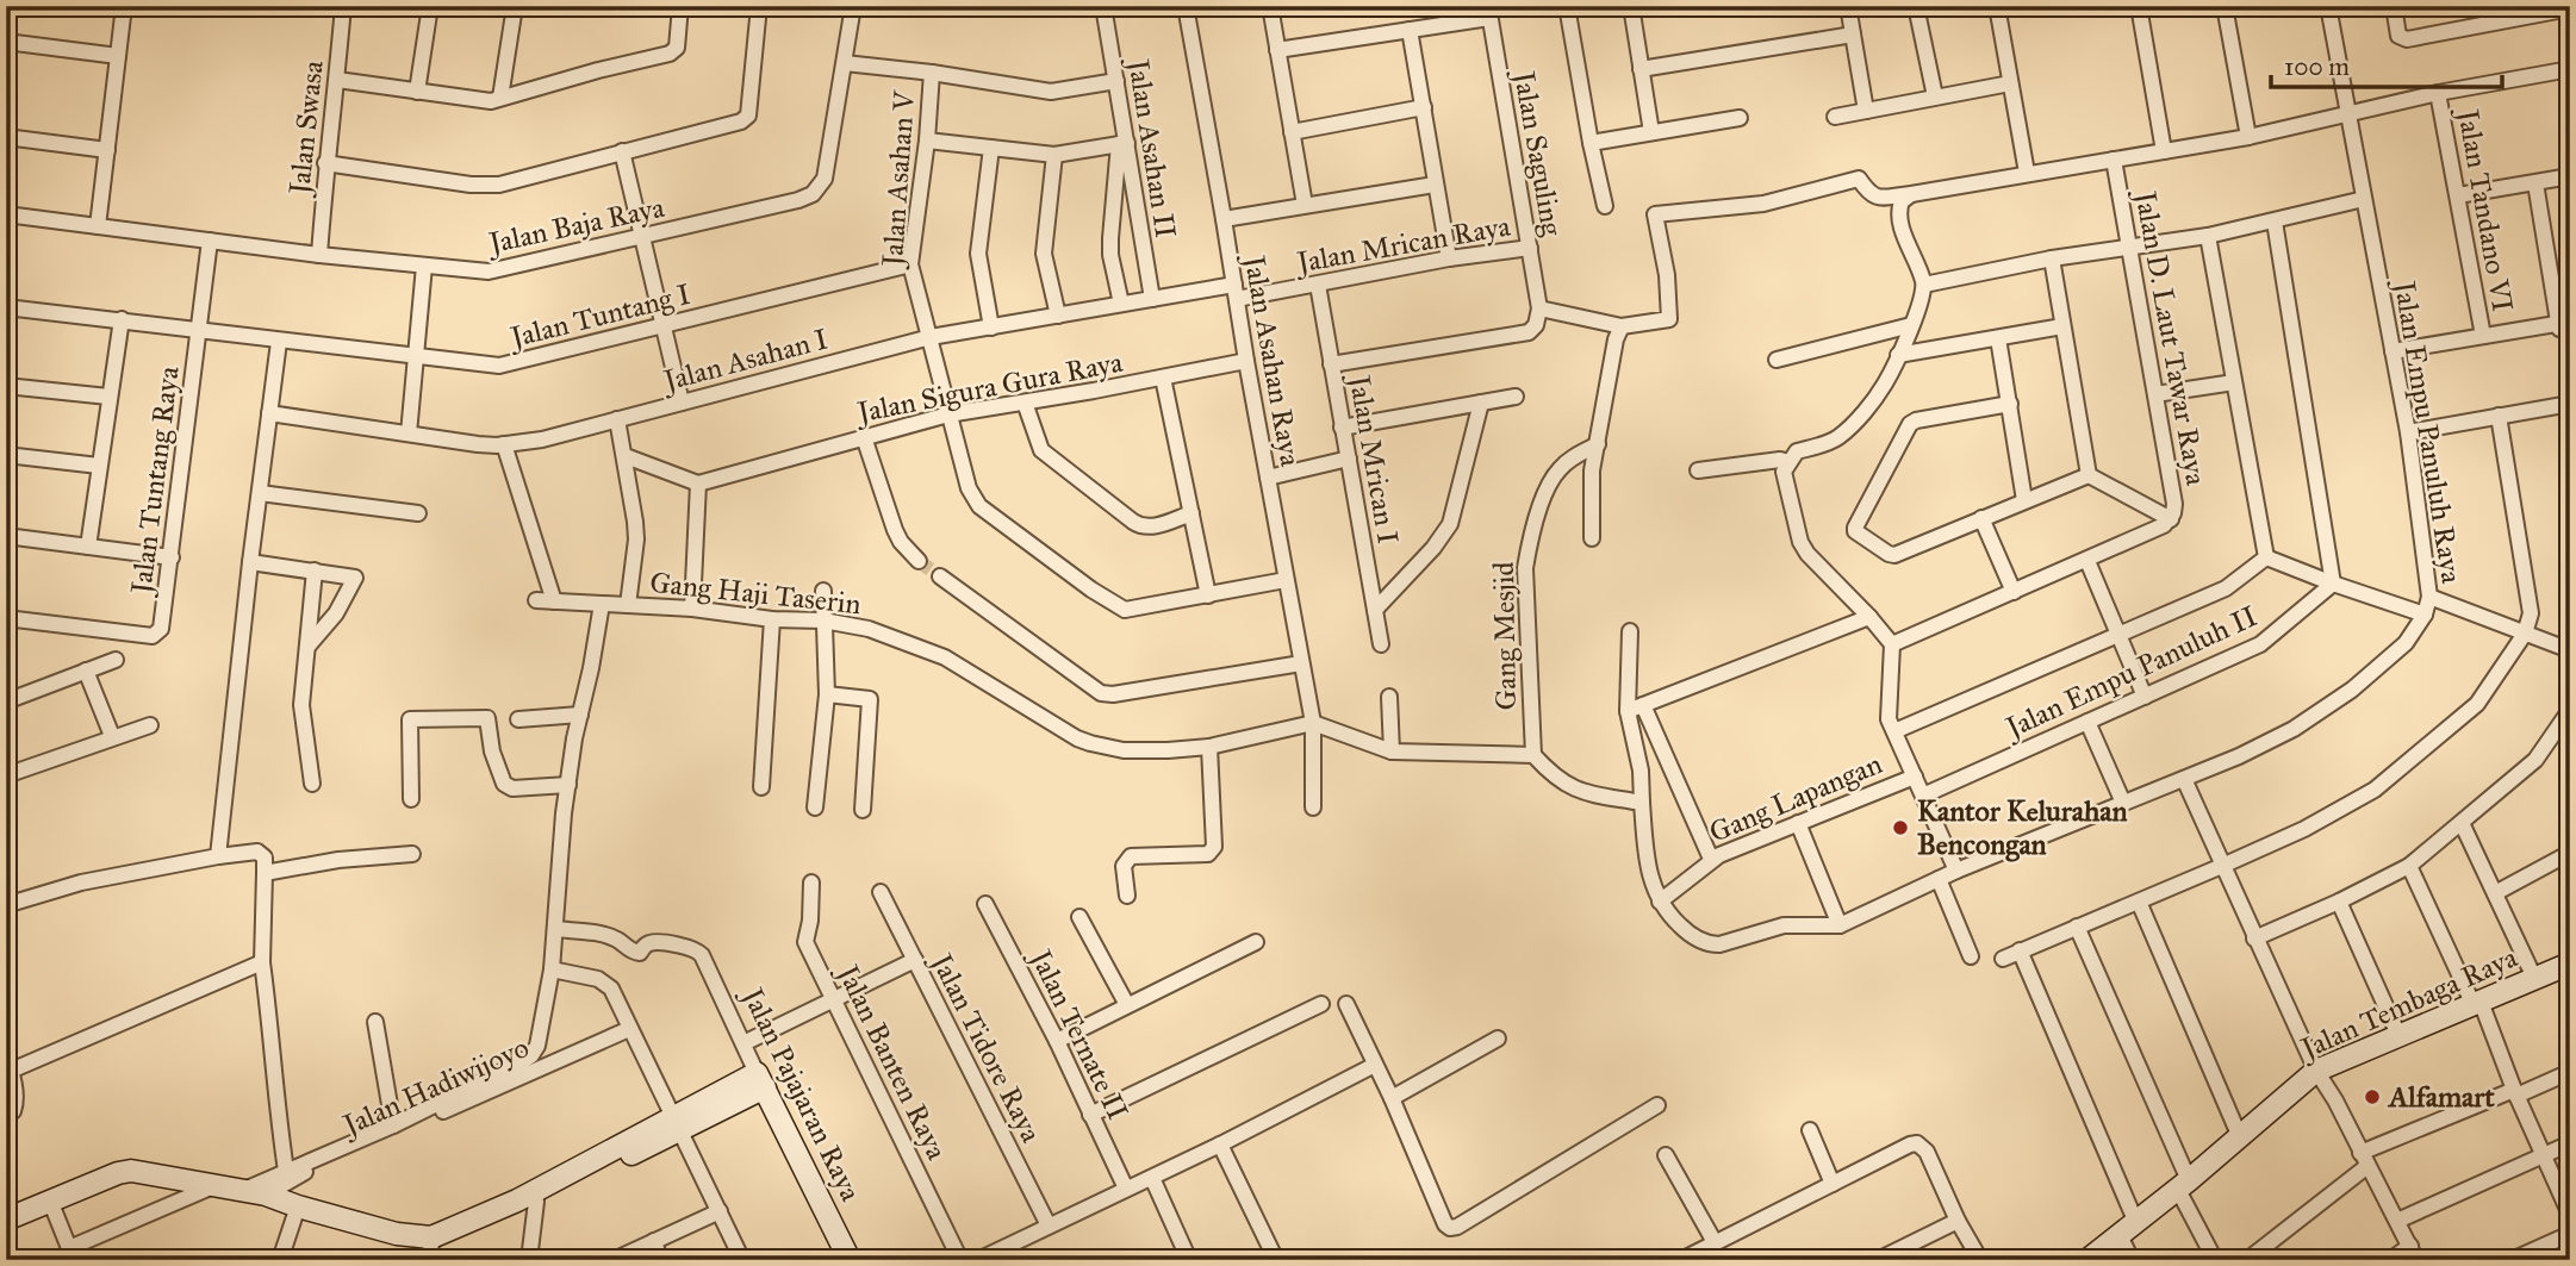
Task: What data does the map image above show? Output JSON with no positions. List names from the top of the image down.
{
  "streets": {
    "street": [
      "Jalan Swasa",
      "Jalan Asahan II",
      "Jalan Saguling",
      "Jalan Asahan V",
      "Jalan Tandano VI",
      "Jalan Baja Raya",
      "Jalan Mrican Raya",
      "Jalan Tuntang I",
      "Jalan D. Laut Tawar Raya",
      "Jalan Asahan I",
      "Jalan Asahan Raya",
      "Jalan Sigura Gura Raya",
      "Jalan Empu Panuluh Raya",
      "Jalan Mrican I",
      "Jalan Tuntang Raya",
      "Gang Haji Taserin",
      "Gang Mesjid",
      "Jalan Empu Panuluh II",
      "Gang Lapangan",
      "Jalan Tembaga Raya",
      "Jalan Ternate II",
      "Jalan Tidore Raya",
      "Jalan Banten Raya",
      "Jalan Hadiwijoyo",
      "Jalan Pajajaran Raya"
    ]
  },
  "crossings": [
    ["Jalan Swasa", "Jalan Baja Raya"],
    ["Jalan Asahan II", "Jalan Asahan I"],
    ["Jalan Saguling", "Jalan Mrican Raya"],
    ["Jalan Asahan V", "Jalan Tuntang I"],
    ["Jalan Asahan V", "Jalan Asahan I"],
    ["Jalan Asahan V", "Jalan Asahan Raya"],
    ["Jalan Asahan V", "Jalan Sigura Gura Raya"],
    ["Jalan Baja Raya", "Jalan Tuntang Raya"],
    ["Jalan Mrican Raya", "Jalan Asahan I"],
    ["Jalan Mrican Raya", "Jalan Asahan Raya"],
    ["Jalan Mrican Raya", "Jalan Mrican I"],
    ["Jalan Tuntang I", "Jalan Tuntang Raya"],
    ["Jalan Asahan I", "Jalan Asahan Raya"],
    ["Jalan Asahan Raya", "Jalan Sigura Gura Raya"],
    ["Jalan Asahan Raya", "Gang Haji Taserin"]
  ],
  "places": ["Kantor Kelurahan Bencongan", "Alfamart"],
  "scale_bar": "100 m"
}
